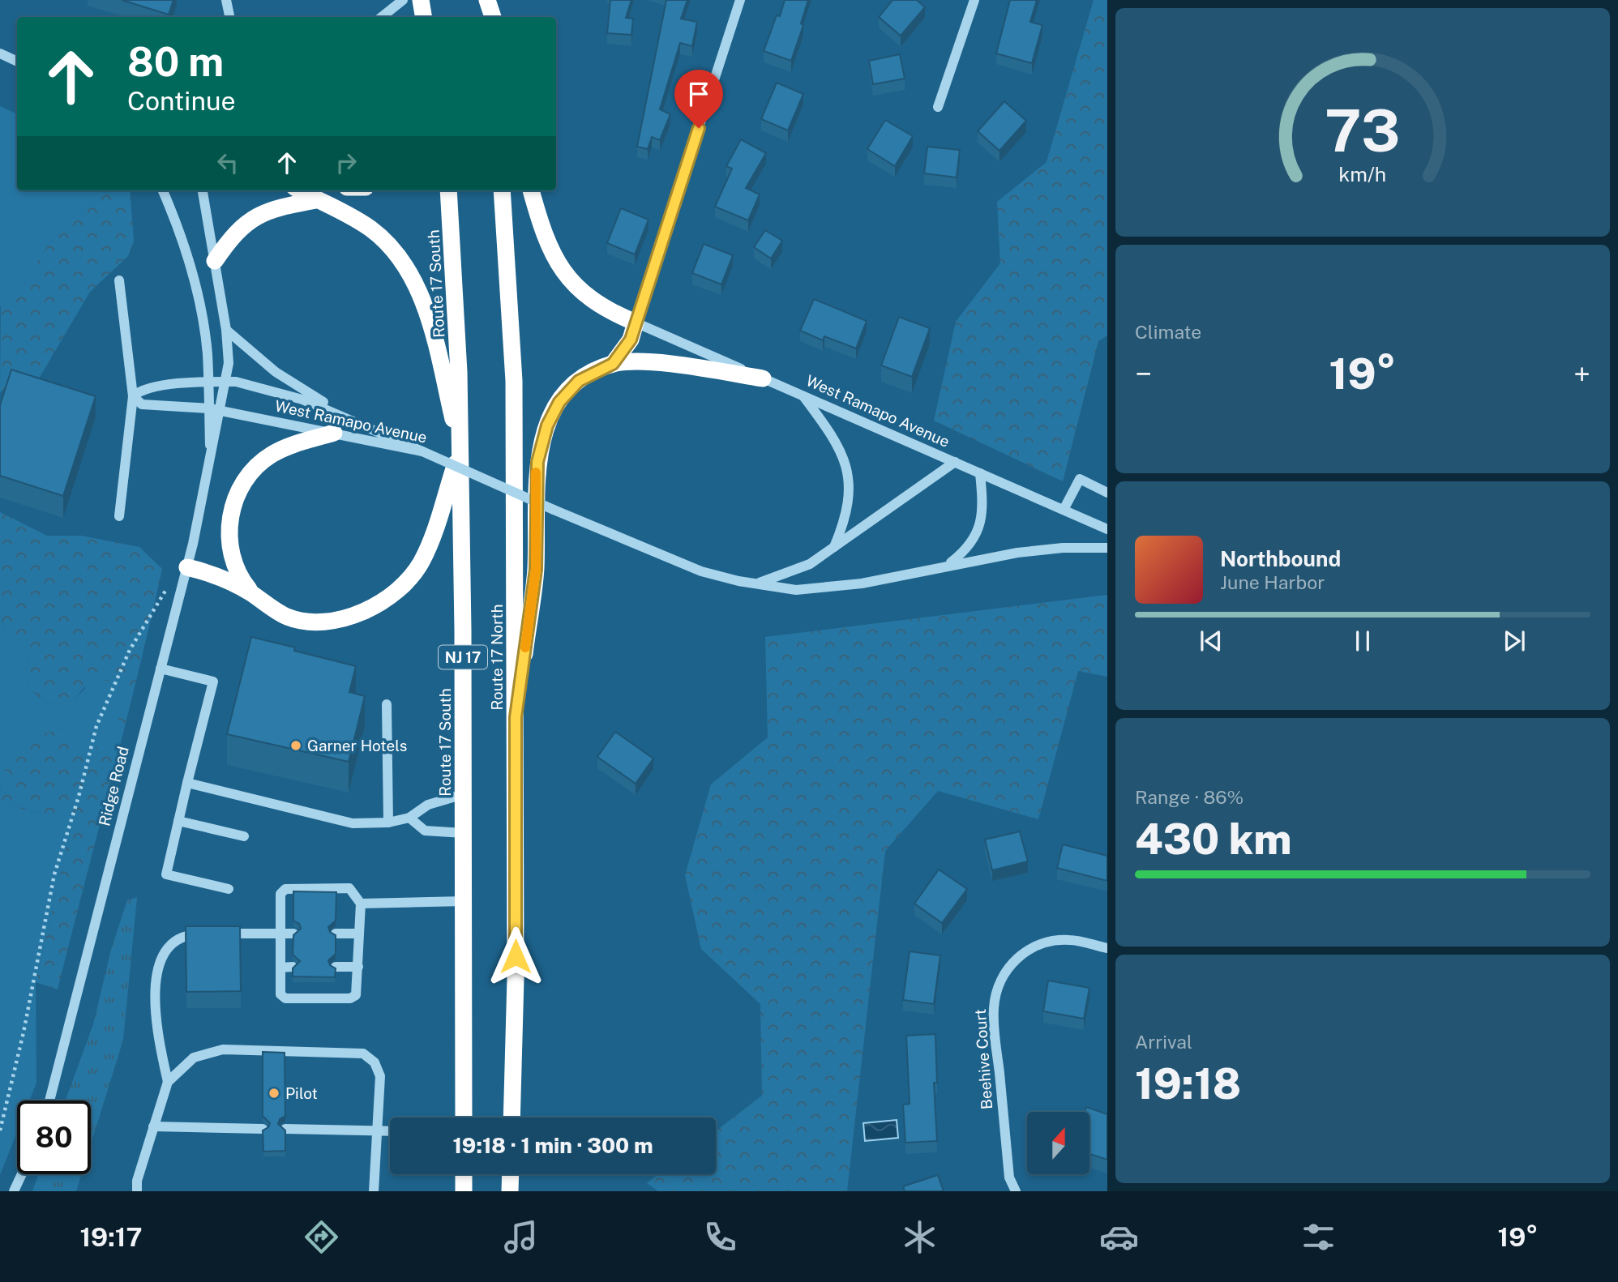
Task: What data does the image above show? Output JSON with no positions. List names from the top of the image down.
{
  "streets": {
    "highway": ["Route 17 South", "NJ 17", "Route 17 North"],
    "street": ["West Ramapo Avenue", "Ridge Road", "Beehive Court"]
  },
  "crossings": [
    ["West Ramapo Avenue", "Ridge Road"]
  ],
  "places": ["Garner Hotels", "Pilot"],
  "north": "top",
  "page": {
    "turn": ["80 m", "Continue"],
    "tile": [
      "Climate",
      ["Range · 86%", "430 km"],
      ["Arrival", "19:18"]
    ],
    "heat": ["−", "19°", "+"],
    "song": ["Northbound", "June Harbor"],
    "limit": "80",
    "trip": "19:18 · 1 min · 300 m",
    "tabs": ["19:17", "19°"],
    "gauge": ["73", "km/h"]
  }
}
